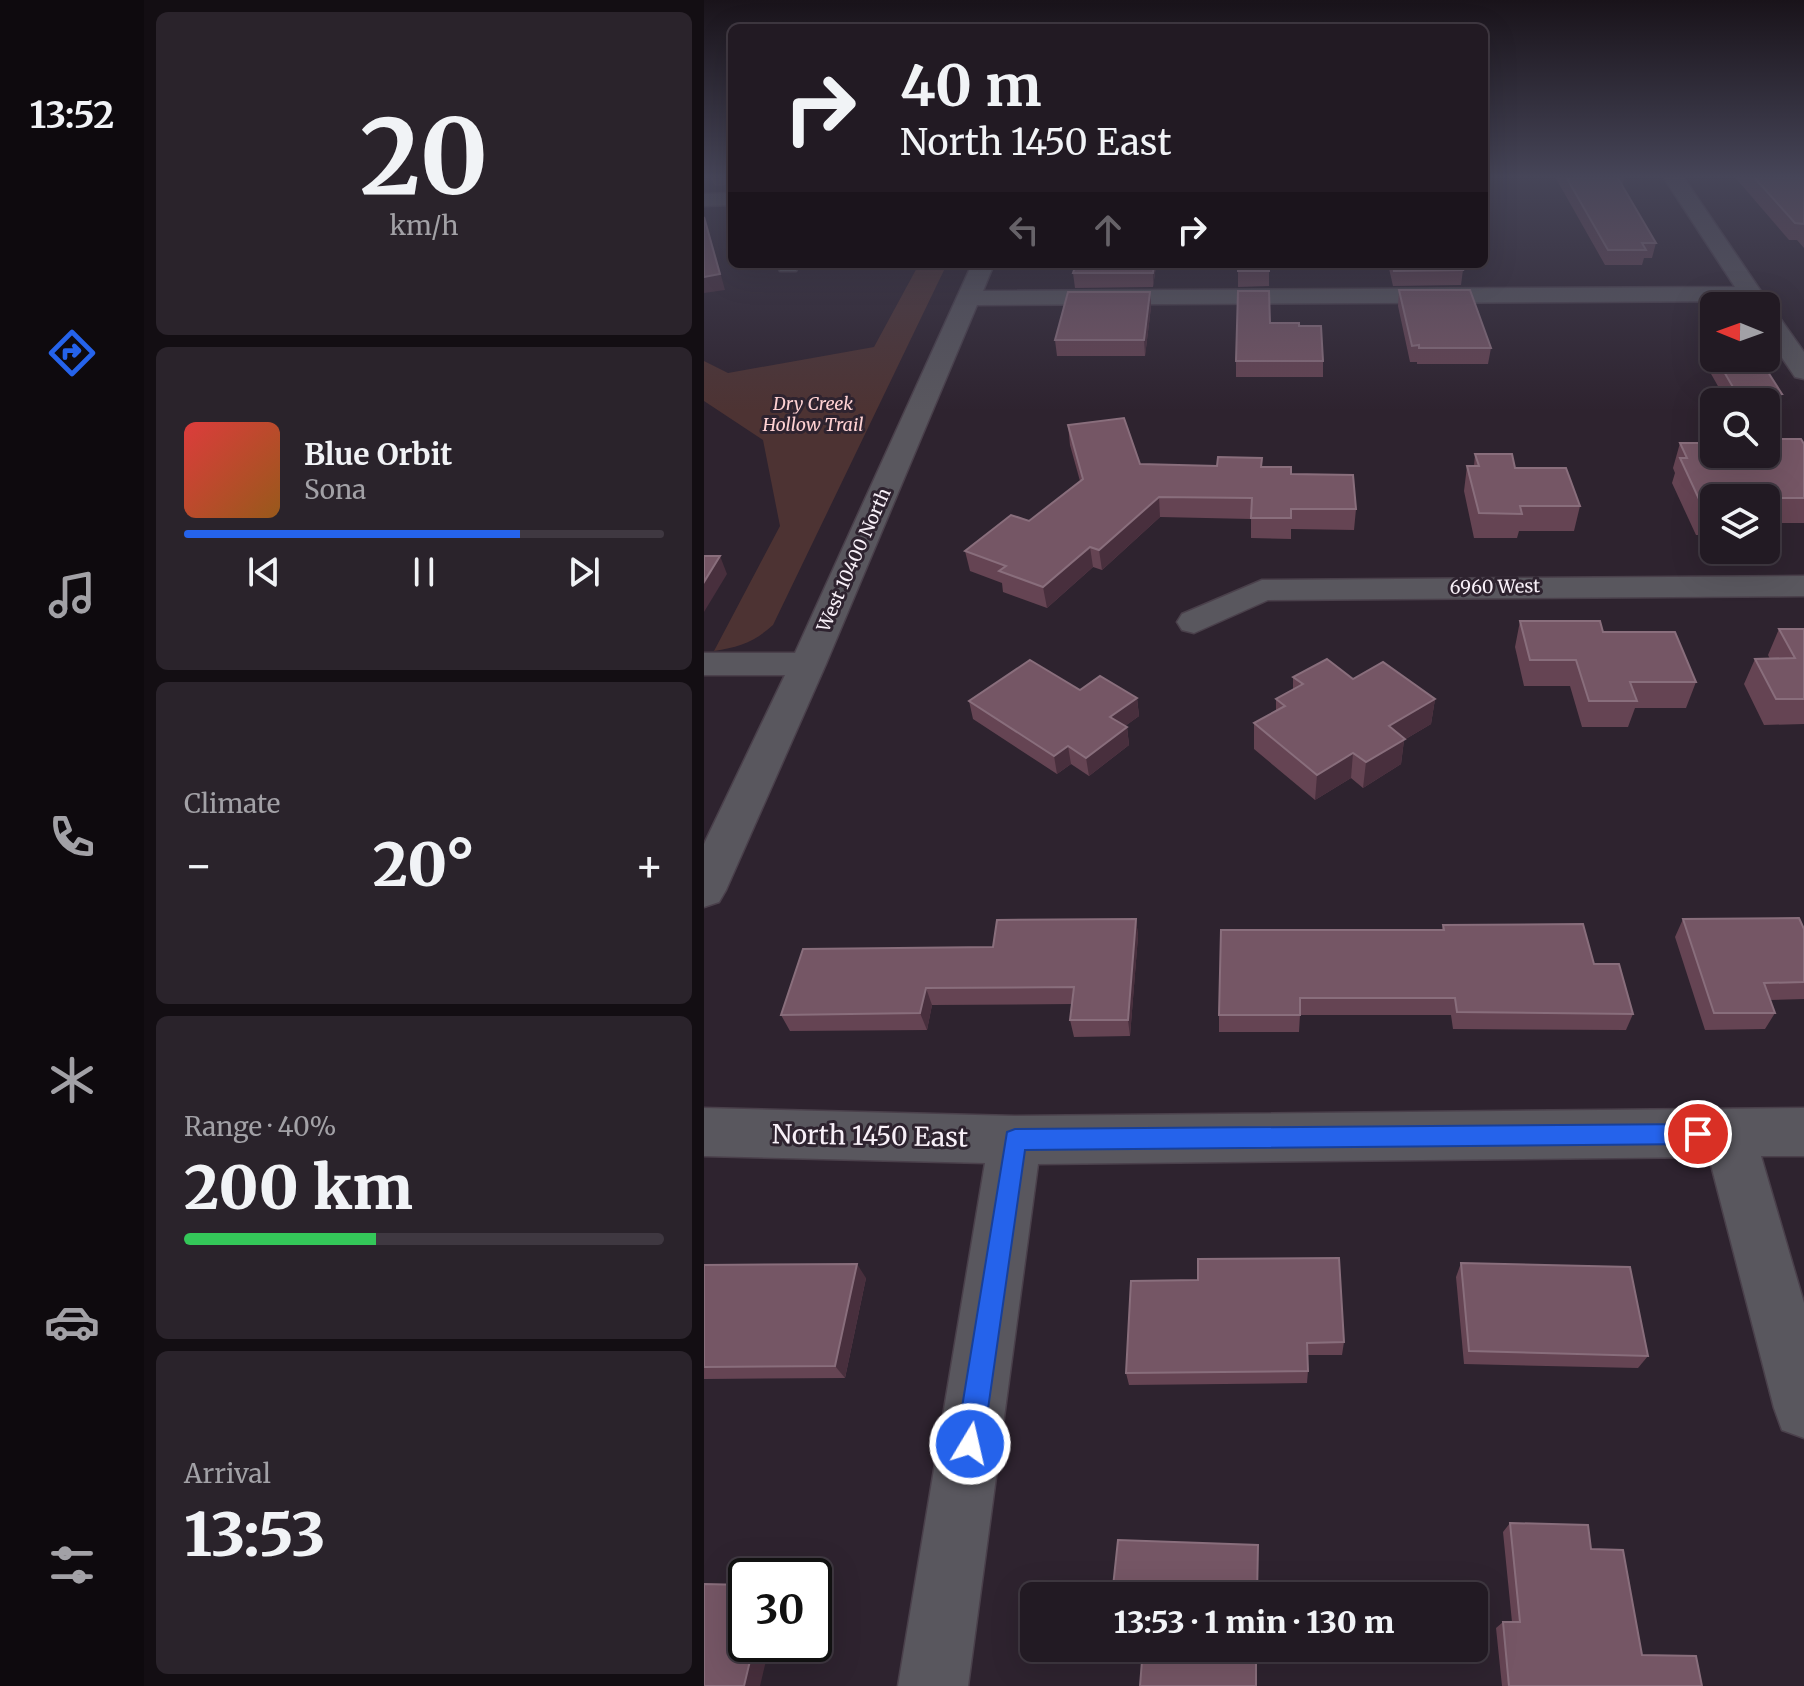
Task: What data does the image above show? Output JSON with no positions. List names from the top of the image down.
{
  "streets": {
    "street": ["West 10400 North", "6960 West", "North 1450 East"]
  },
  "parks": ["Dry Creek Hollow Trail"],
  "north": "left",
  "page": {
    "tabs": "13:52",
    "tile": [
      ["20", "km/h"],
      "Climate",
      ["Range · 40%", "200 km"],
      ["Arrival", "13:53"]
    ],
    "turn": ["40 m", "North 1450 East"],
    "song": ["Blue Orbit", "Sona"],
    "heat": ["−", "20°", "+"],
    "limit": "30",
    "trip": "13:53 · 1 min · 130 m"
  }
}
